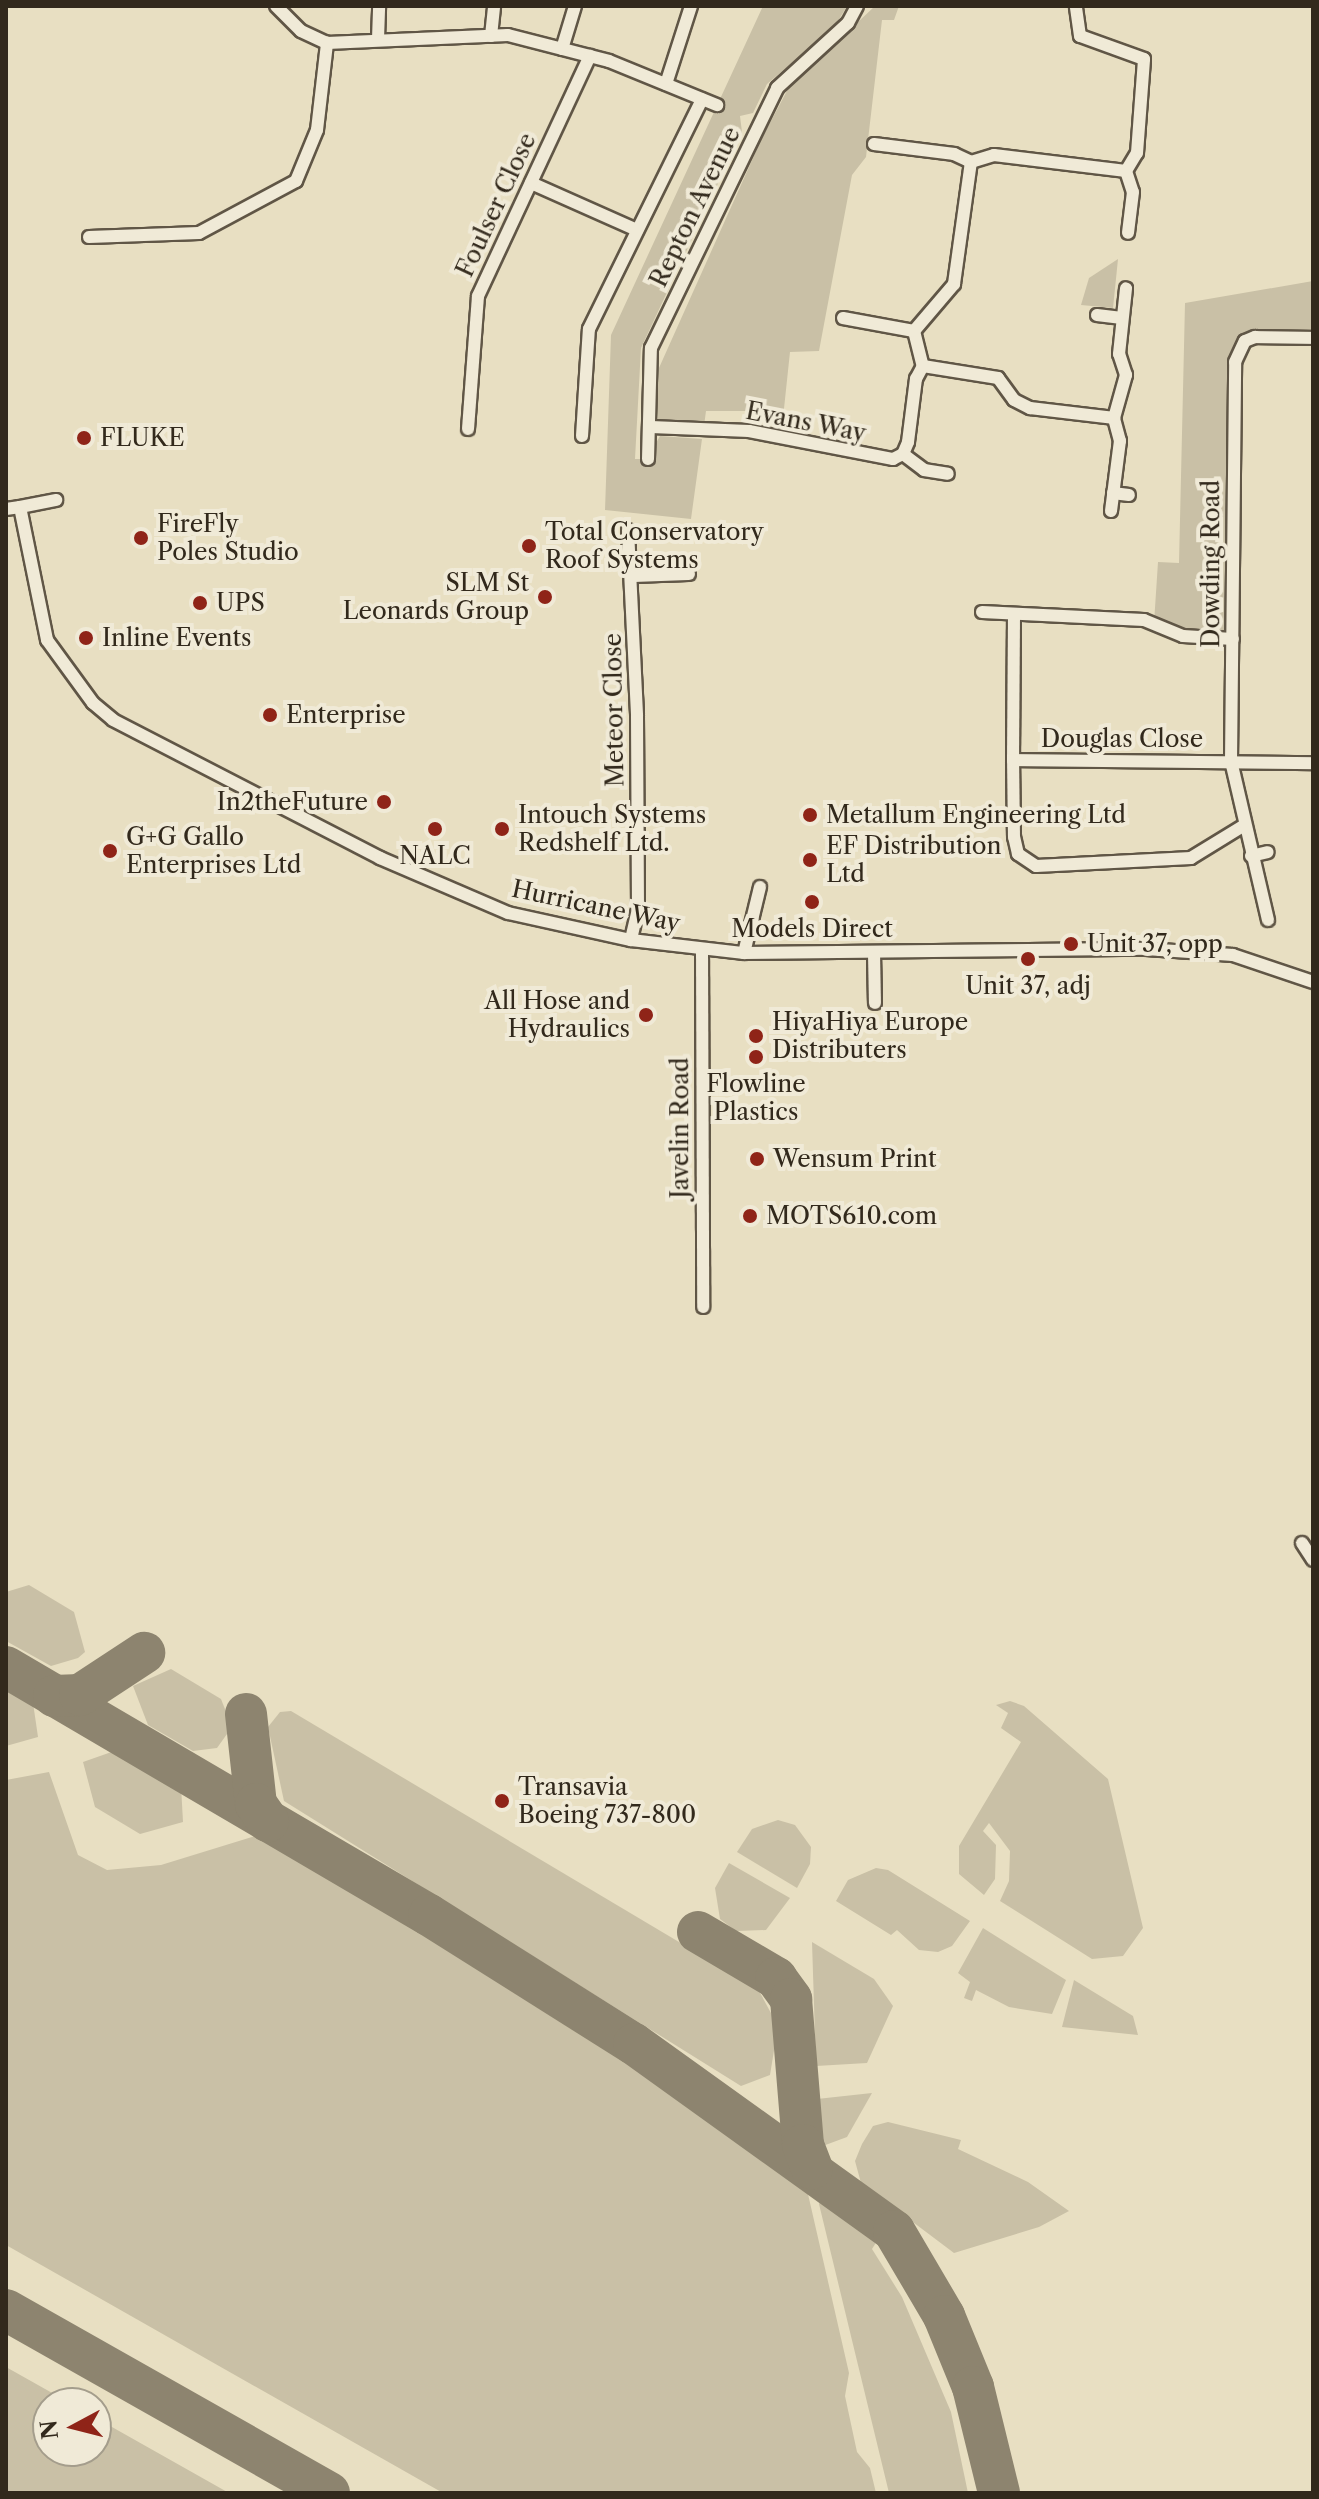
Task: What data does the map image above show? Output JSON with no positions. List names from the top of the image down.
{
  "streets": {
    "street": [
      "Foulser Close",
      "Repton Avenue",
      "Evans Way",
      "Dowding Road",
      "Meteor Close",
      "Douglas Close",
      "Hurricane Way",
      "Javelin Road"
    ]
  },
  "crossings": [
    ["Repton Avenue", "Evans Way"],
    ["Dowding Road", "Douglas Close"],
    ["Meteor Close", "Hurricane Way"],
    ["Hurricane Way", "Javelin Road"]
  ],
  "places": [
    "FLUKE",
    "FireFly Poles Studio",
    "Total Conservatory Roof Systems",
    "SLM St Leonards Group",
    "UPS",
    "Inline Events",
    "Enterprise",
    "In2theFuture",
    "Metallum Engineering Ltd",
    "NALC",
    "Intouch Systems Redshelf Ltd.",
    "G+G Gallo Enterprises Ltd",
    "EF Distribution Ltd",
    "Models Direct",
    "Unit 37, opp",
    "Unit 37, adj",
    "All Hose and Hydraulics",
    "HiyaHiya Europe Distributers",
    "Flowline Plastics",
    "Wensum Print",
    "MOTS610.com",
    "Transavia Boeing 737-800"
  ],
  "north": "left"
}
